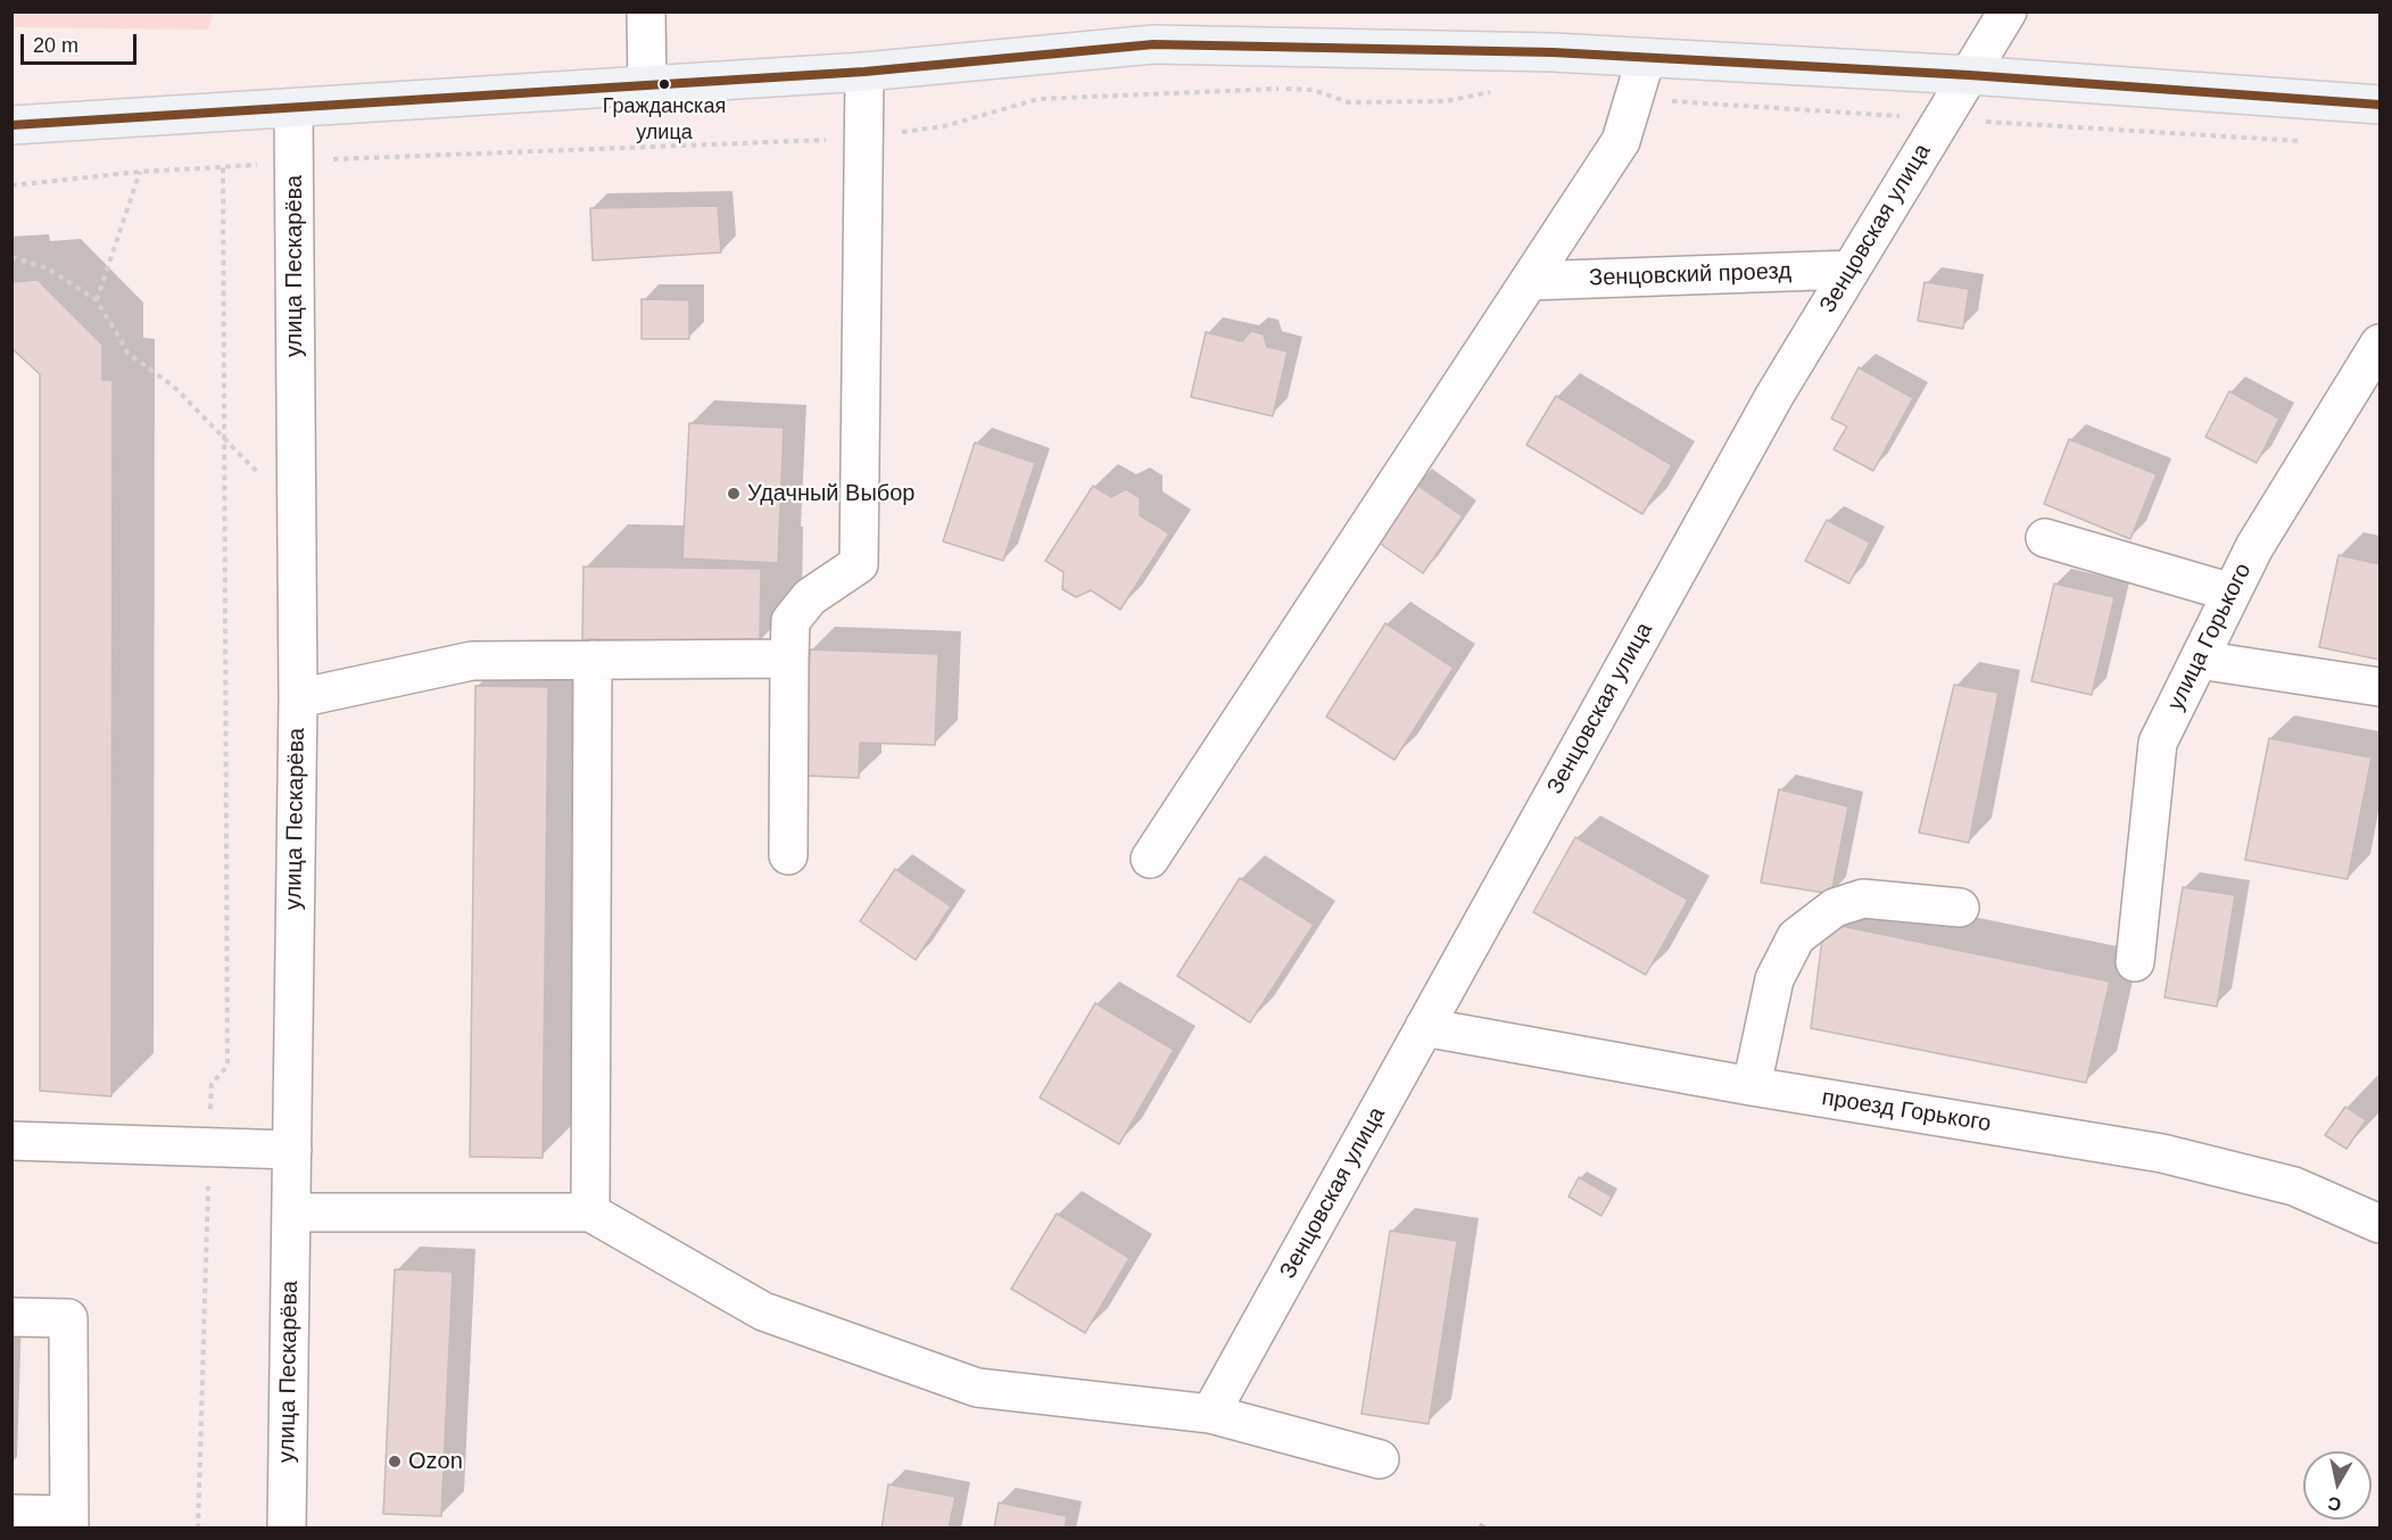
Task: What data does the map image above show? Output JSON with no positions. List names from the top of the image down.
{
  "streets": {
    "street": [
      "Зенцовская улица",
      "улица Пескарёва",
      "Зенцовский проезд",
      "улица Горького",
      "проезд Горького"
    ]
  },
  "crossings": [
    ["Зенцовская улица", "Зенцовский проезд"],
    ["Зенцовская улица", "проезд Горького"]
  ],
  "places": ["Гражданская улица", "Удачный Выбор", "Ozon"],
  "scale_bar": "20 m",
  "north": "bottom"
}
